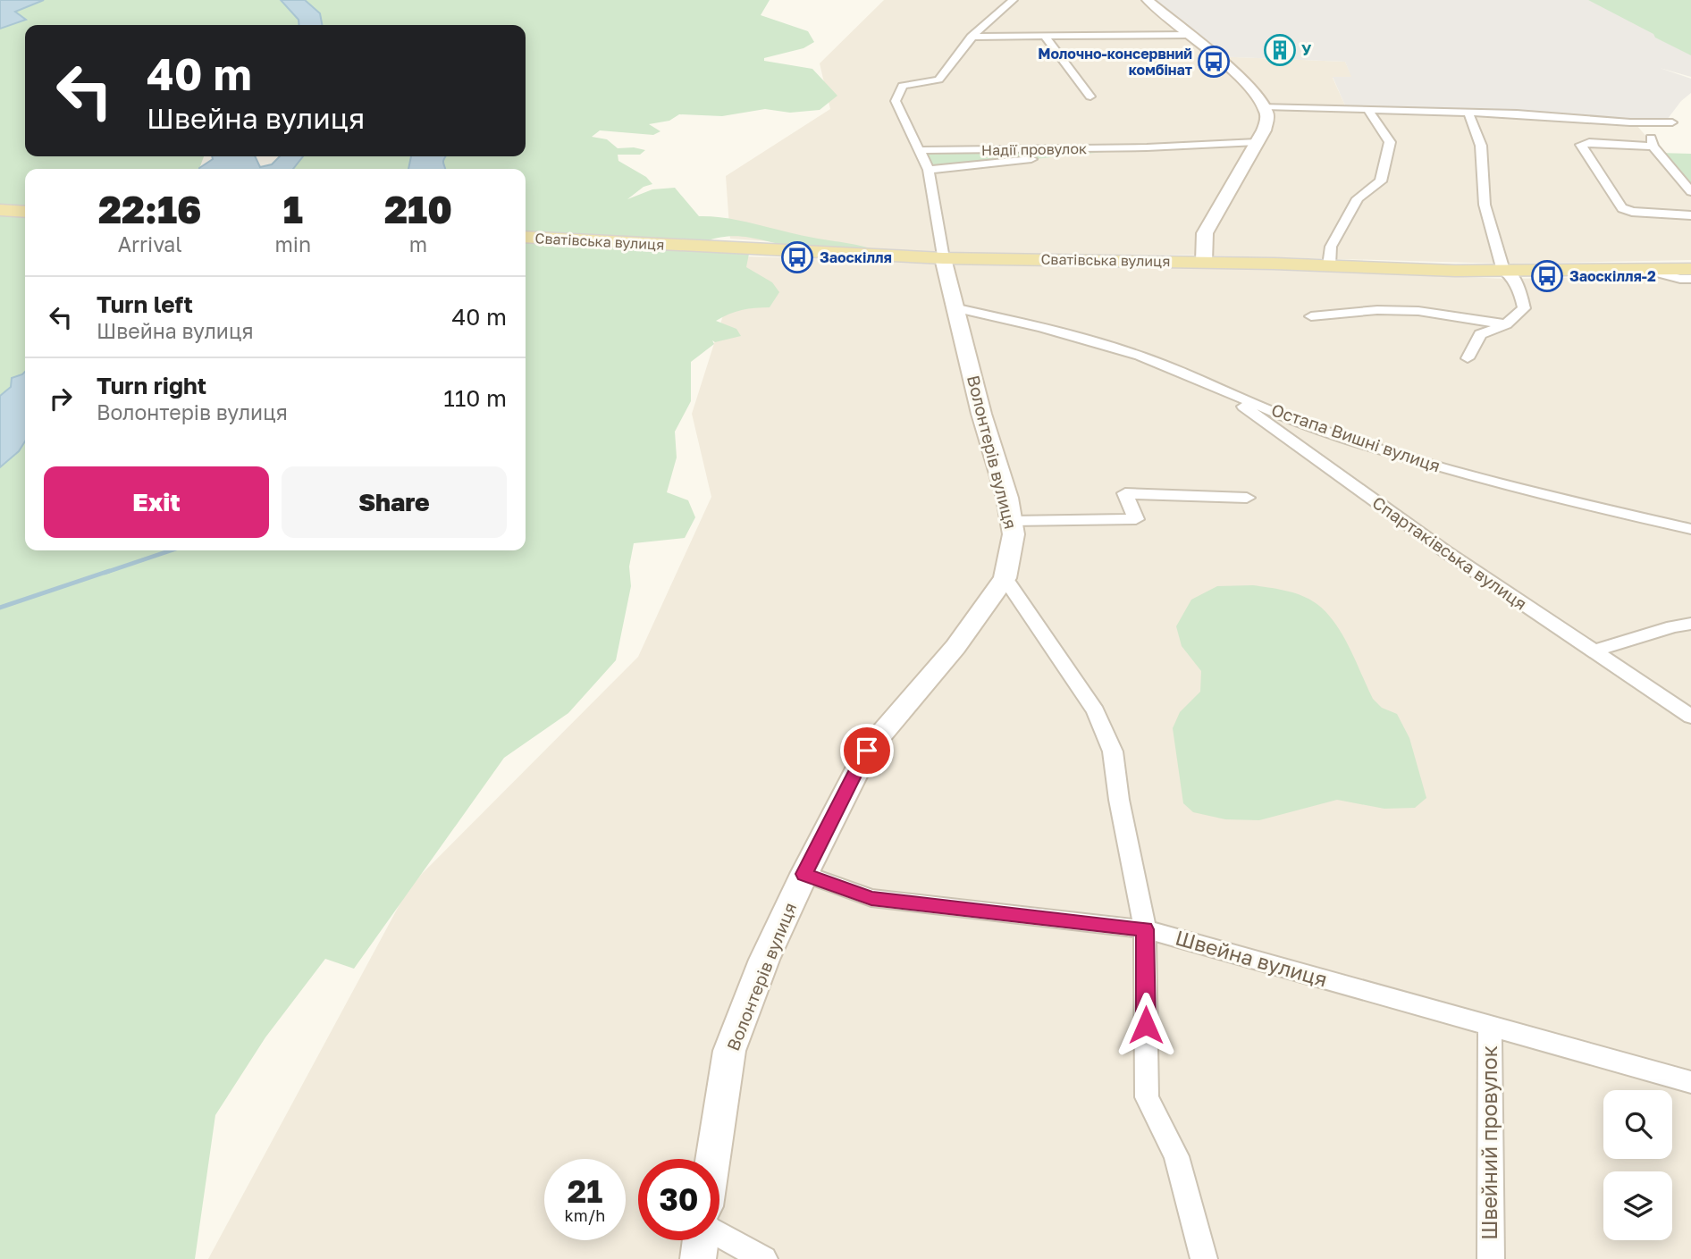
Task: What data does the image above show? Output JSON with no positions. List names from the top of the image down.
{
  "streets": {
    "main road": ["Сватівська вулиця"],
    "street": [
      "Надії провулок",
      "Остапа Вишні вулиця",
      "Волонтерів вулиця",
      "Спартаківська вулиця",
      "Швейна вулиця",
      "Швейний провулок"
    ]
  },
  "crossings": [
    ["Сватівська вулиця", "Волонтерів вулиця"],
    ["Остапа Вишні вулиця", "Волонтерів вулиця"],
    ["Остапа Вишні вулиця", "Спартаківська вулиця"],
    ["Волонтерів вулиця", "Швейна вулиця"],
    ["Швейна вулиця", "Швейний провулок"]
  ],
  "places": {
    "building": ["У"],
    "bus stop": ["Молочно-консервний комбінат", "Заоскілля", "Заоскілля-2"]
  },
  "page": {
    "turn": ["40 m", "Швейна вулиця"],
    "eta": [
      "22:16",
      "Arrival",
      "1",
      "min",
      "210",
      "m"
    ],
    "list": [
      {
        "name": "Turn left",
        "note": "Швейна вулиця",
        "value": "40 m"
      },
      {
        "name": "Turn right",
        "note": "Волонтерів вулиця",
        "value": "110 m"
      }
    ],
    "buttons": ["Exit", "Share"],
    "speed": "21 km/h",
    "limit": "30"
  }
}
